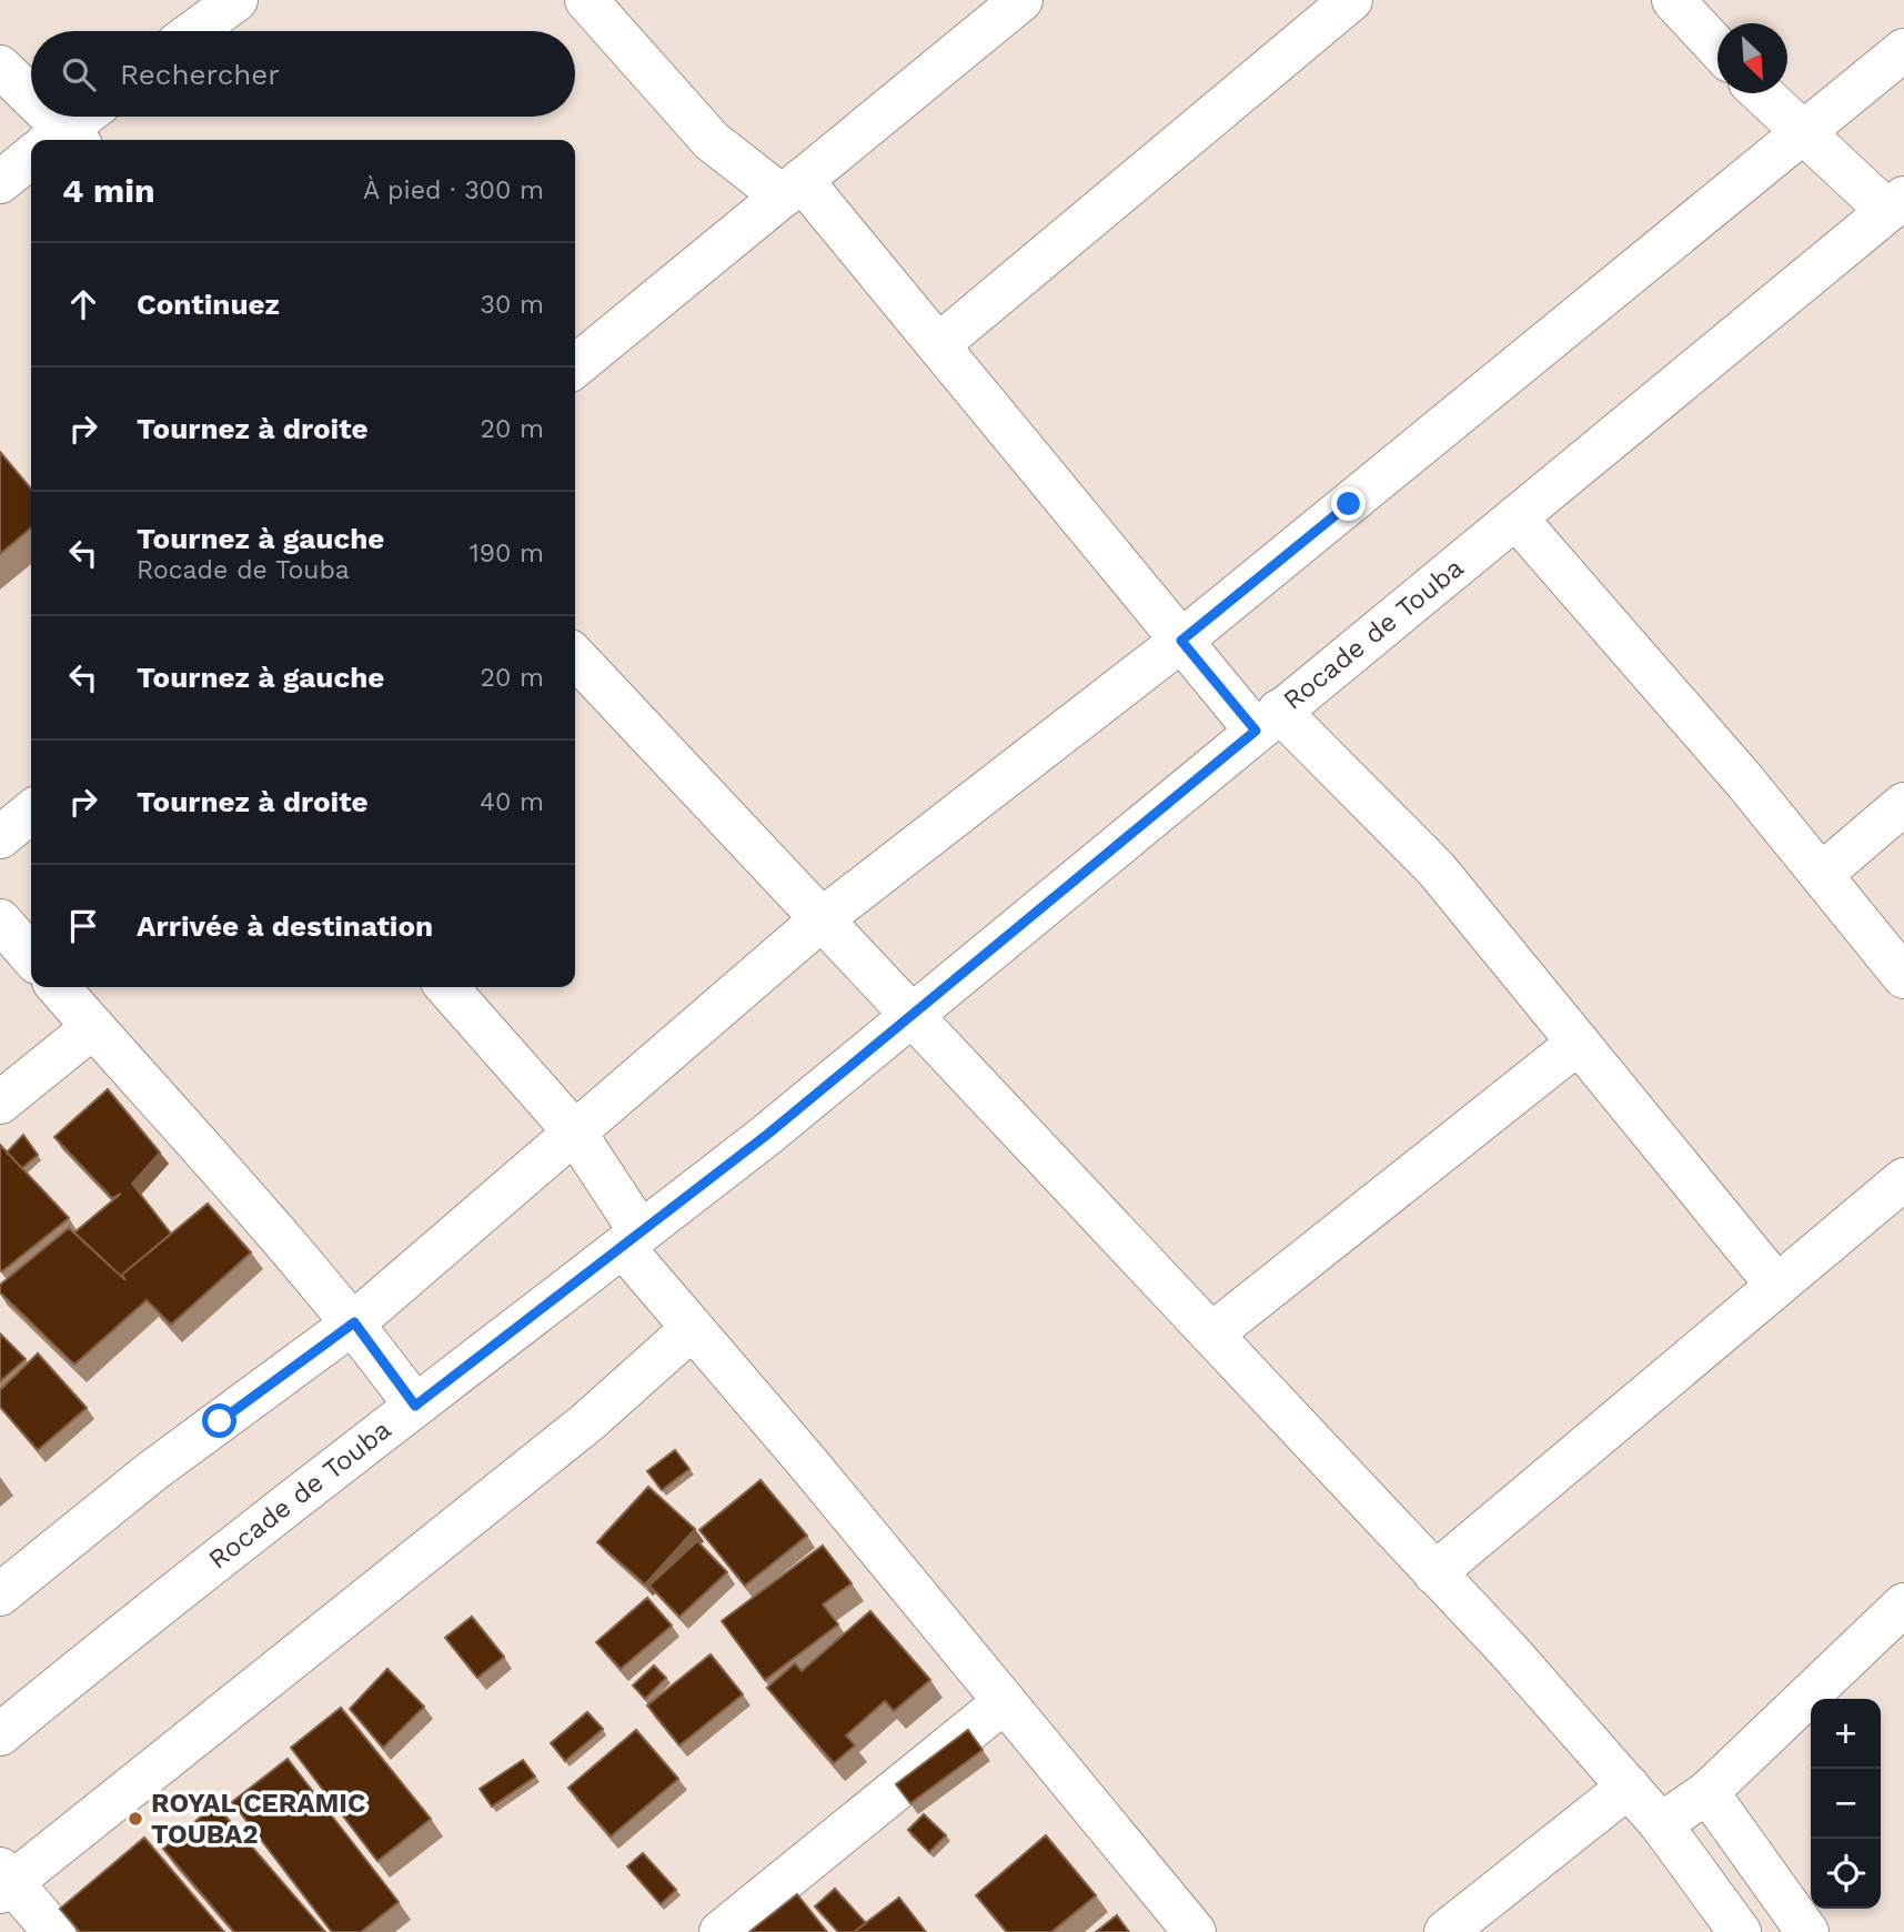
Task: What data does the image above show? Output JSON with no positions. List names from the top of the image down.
{
  "streets": {
    "street": ["Rocade de Touba"]
  },
  "places": ["ROYAL CERAMIC TOUBA2"],
  "north": "bottom right",
  "page": {
    "search": "Rechercher",
    "heading": ["4 min", "À pied · 300 m"],
    "list": [
      ["Continuez", "30 m"],
      ["Tournez à droite", "20 m"],
      ["Tournez à gauche", "Rocade de Touba", "190 m"],
      ["Tournez à gauche", "20 m"],
      ["Tournez à droite", "40 m"],
      "Arrivée à destination"
    ],
    "map_buttons": ["+", "−"]
  }
}
